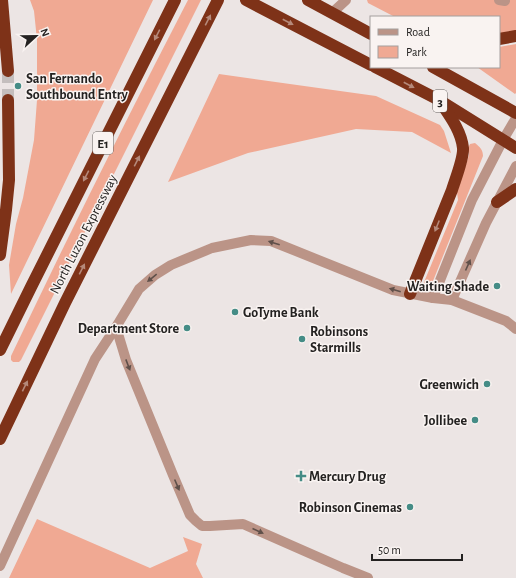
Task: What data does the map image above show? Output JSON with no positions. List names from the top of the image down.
{
  "streets": {
    "highway": ["3", "E1", "North Luzon Expressway"]
  },
  "places": {
    "other": [
      "San Fernando Southbound Entry",
      "Waiting Shade",
      "GoTyme Bank",
      "Department Store",
      "Robinsons Starmills",
      "Greenwich",
      "Jollibee",
      "Robinson Cinemas"
    ],
    "health": ["Mercury Drug"]
  },
  "legend": ["Road", "Park"],
  "scale_bar": "50 m",
  "north": "right"
}
